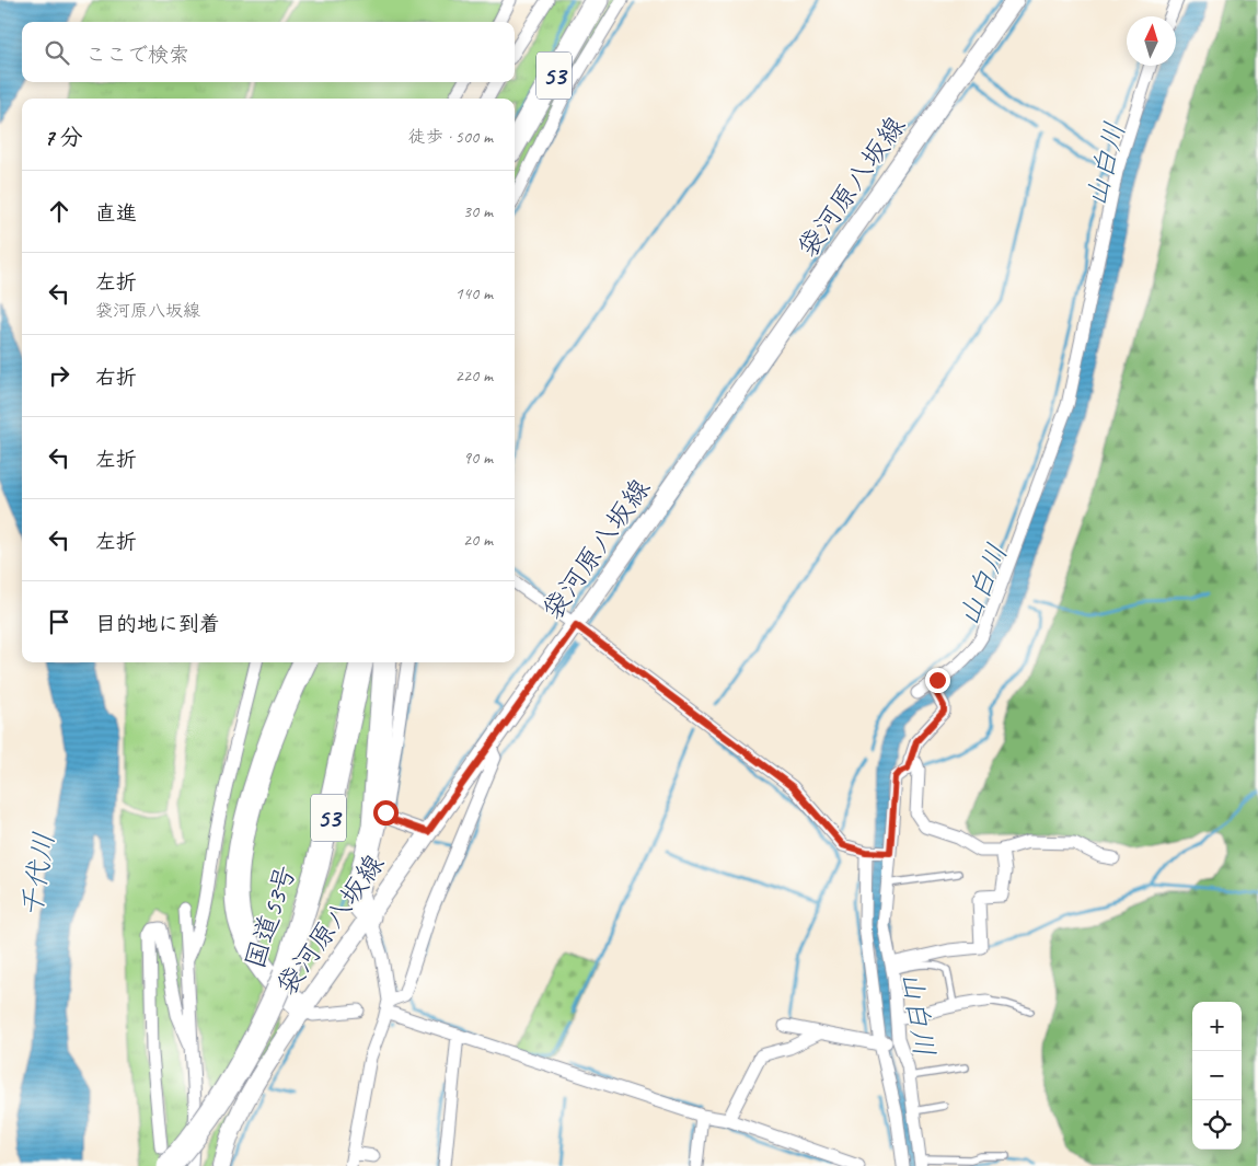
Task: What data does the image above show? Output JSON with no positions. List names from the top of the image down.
{
  "streets": {
    "highway": ["53", "国道53号"],
    "main road": ["袋河原八坂線"]
  },
  "water": ["山白川", "千代川"],
  "north": "top",
  "page": {
    "search": "ここで検索",
    "heading": ["7 分", "徒歩 · 500 m"],
    "list": [
      ["直進", "30 m"],
      ["左折", "袋河原八坂線", "140 m"],
      ["右折", "220 m"],
      ["左折", "90 m"],
      ["左折", "20 m"],
      "目的地に到着"
    ],
    "map_buttons": ["+", "−"]
  }
}
